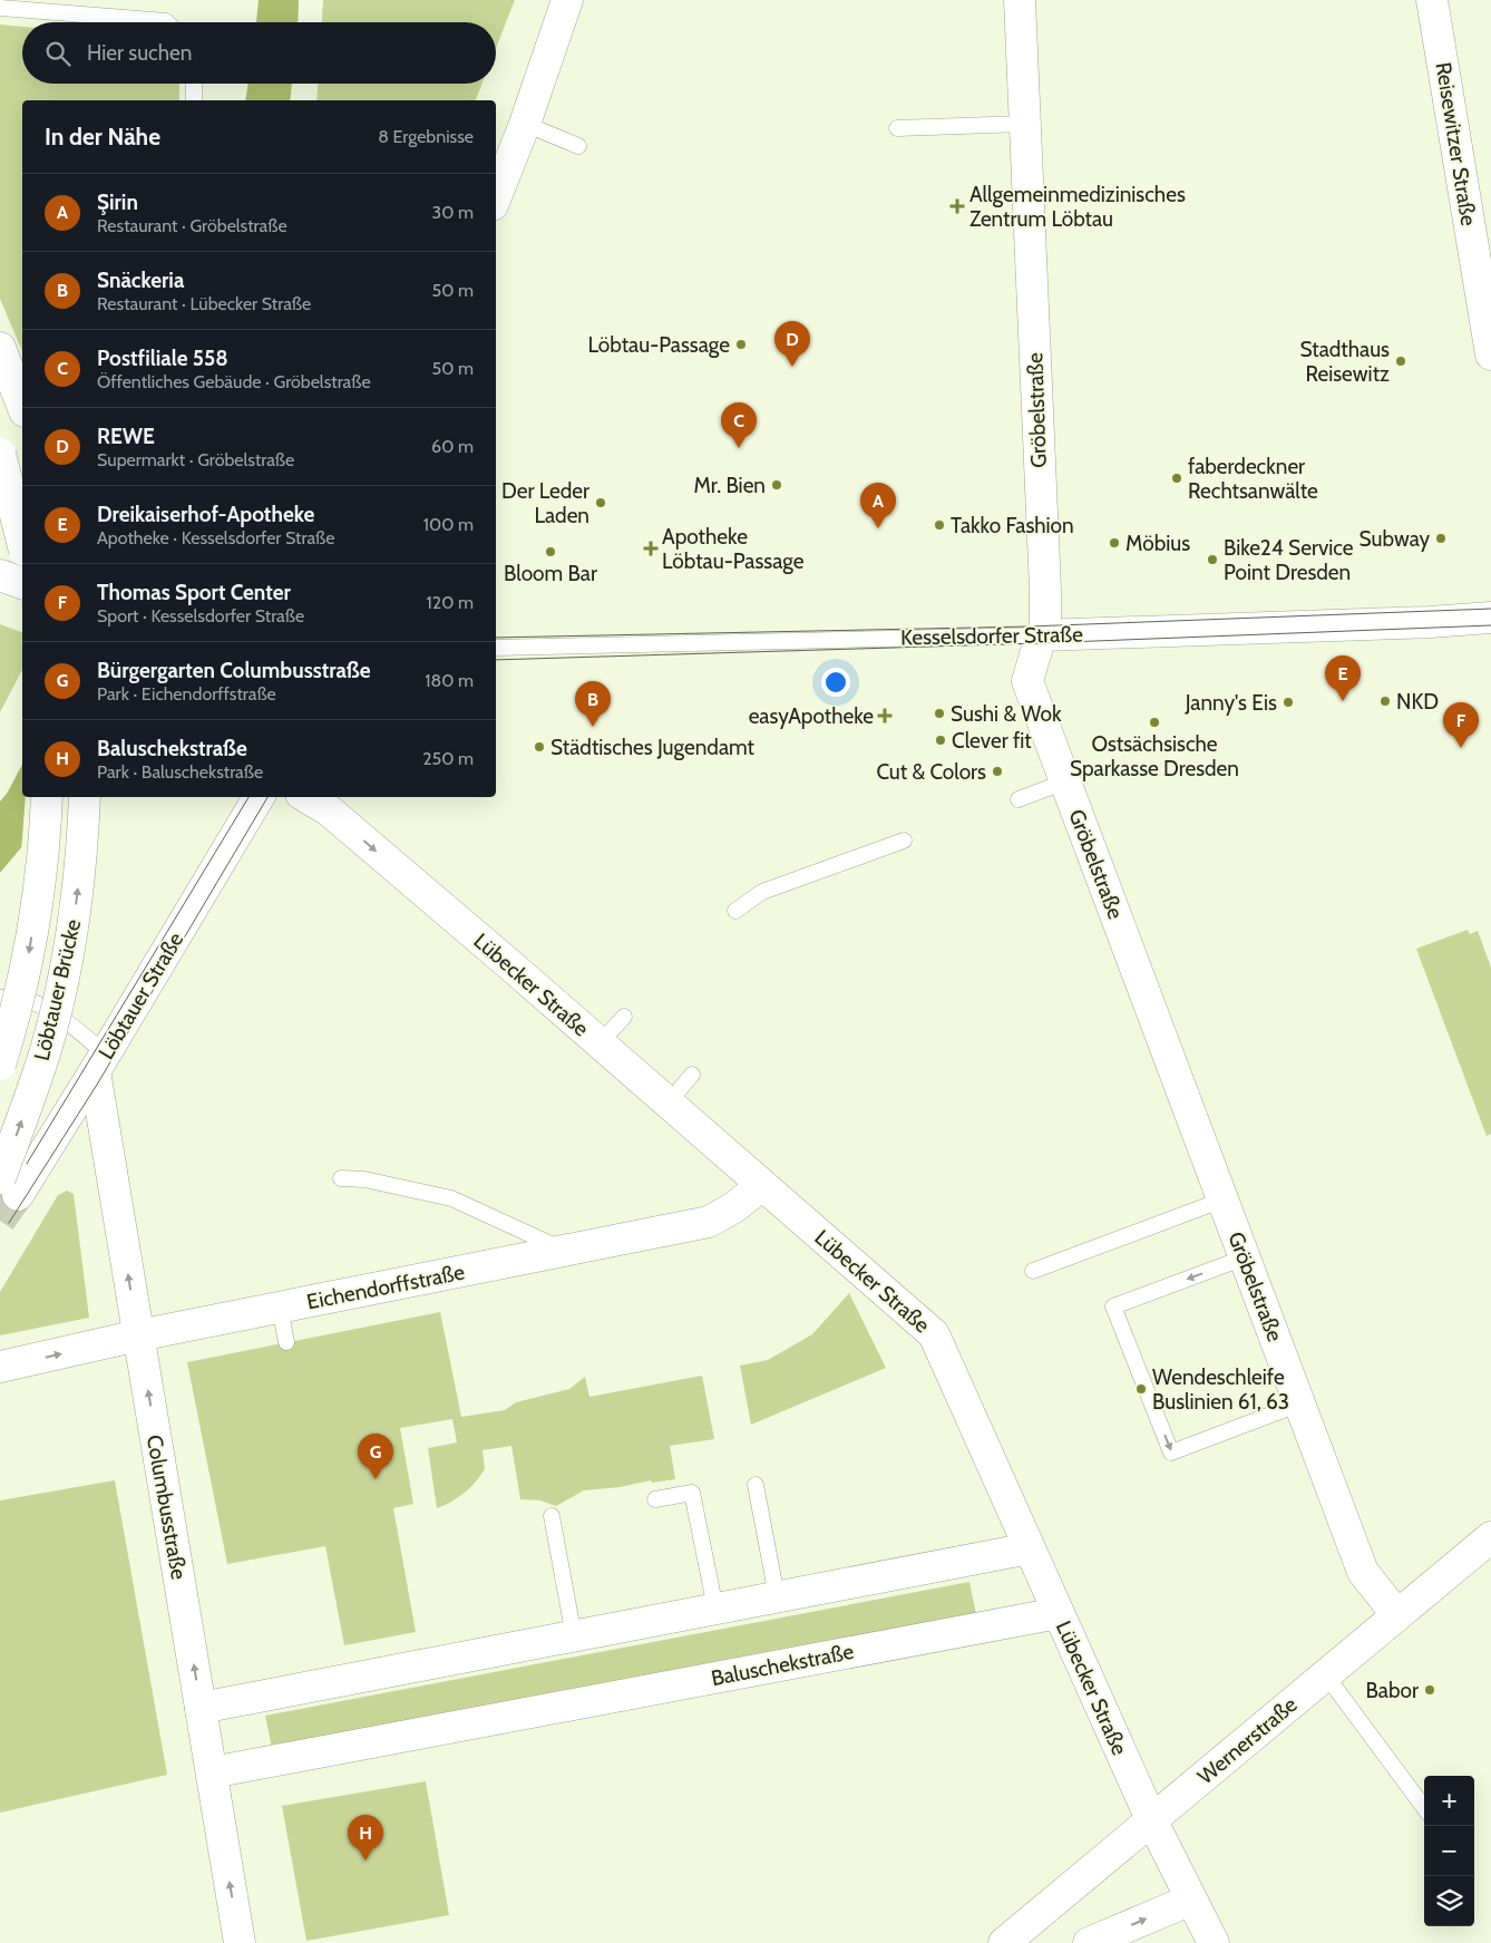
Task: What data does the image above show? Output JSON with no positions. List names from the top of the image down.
{
  "streets": {
    "street": [
      "Reisewitzer Straße",
      "Gröbelstraße",
      "Kesselsdorfer Straße",
      "Lübecker Straße",
      "Löbtauer Brücke",
      "Löbtauer Straße",
      "Eichendorffstraße",
      "Columbusstraße",
      "Baluschekstraße",
      "Wernerstraße"
    ]
  },
  "crossings": [
    ["Gröbelstraße", "Kesselsdorfer Straße"],
    ["Gröbelstraße", "Wernerstraße"],
    ["Lübecker Straße", "Eichendorffstraße"],
    ["Lübecker Straße", "Baluschekstraße"],
    ["Lübecker Straße", "Wernerstraße"],
    ["Löbtauer Brücke", "Löbtauer Straße"],
    ["Löbtauer Straße", "Columbusstraße"],
    ["Eichendorffstraße", "Columbusstraße"],
    ["Columbusstraße", "Baluschekstraße"]
  ],
  "one_way": ["Columbusstraße"],
  "places": {
    "health": ["Allgemeinmedizinisches Zentrum Löbtau", "Apotheke Löbtau-Passage", "easyApotheke"],
    "other": [
      "Löbtau-Passage",
      "Stadthaus Reisewitz",
      "faberdeckner Rechtsanwälte",
      "Mr. Bien",
      "Der Leder Laden",
      "Takko Fashion",
      "Subway",
      "Möbius",
      "Bloom Bar",
      "Bike24 Service Point Dresden",
      "NKD",
      "Janny's Eis",
      "Sushi & Wok",
      "Ostsächsische Sparkasse Dresden",
      "Clever fit",
      "Städtisches Jugendamt",
      "Cut & Colors",
      "Wendeschleife Buslinien 61, 63",
      "Babor"
    ]
  },
  "page": {
    "search": "Hier suchen",
    "heading": ["In der Nähe", "8 Ergebnisse"],
    "list": [
      {
        "mark": "A",
        "name": "Şirin",
        "note": "Restaurant · Gröbelstraße",
        "value": "30 m"
      },
      {
        "mark": "B",
        "name": "Snäckeria",
        "note": "Restaurant · Lübecker Straße",
        "value": "50 m"
      },
      {
        "mark": "C",
        "name": "Postfiliale 558",
        "note": "Öffentliches Gebäude · Gröbelstraße",
        "value": "50 m"
      },
      {
        "mark": "D",
        "name": "REWE",
        "note": "Supermarkt · Gröbelstraße",
        "value": "60 m"
      },
      {
        "mark": "E",
        "name": "Dreikaiserhof-Apotheke",
        "note": "Apotheke · Kesselsdorfer Straße",
        "value": "100 m"
      },
      {
        "mark": "F",
        "name": "Thomas Sport Center",
        "note": "Sport · Kesselsdorfer Straße",
        "value": "120 m"
      },
      {
        "mark": "G",
        "name": "Bürgergarten Columbusstraße",
        "note": "Park · Eichendorffstraße",
        "value": "180 m"
      },
      {
        "mark": "H",
        "name": "Baluschekstraße",
        "note": "Park · Baluschekstraße",
        "value": "250 m"
      }
    ],
    "pins": [
      "D",
      "C",
      "A",
      "E",
      "B",
      "F",
      "G",
      "H"
    ],
    "map_buttons": ["+", "−"]
  }
}
